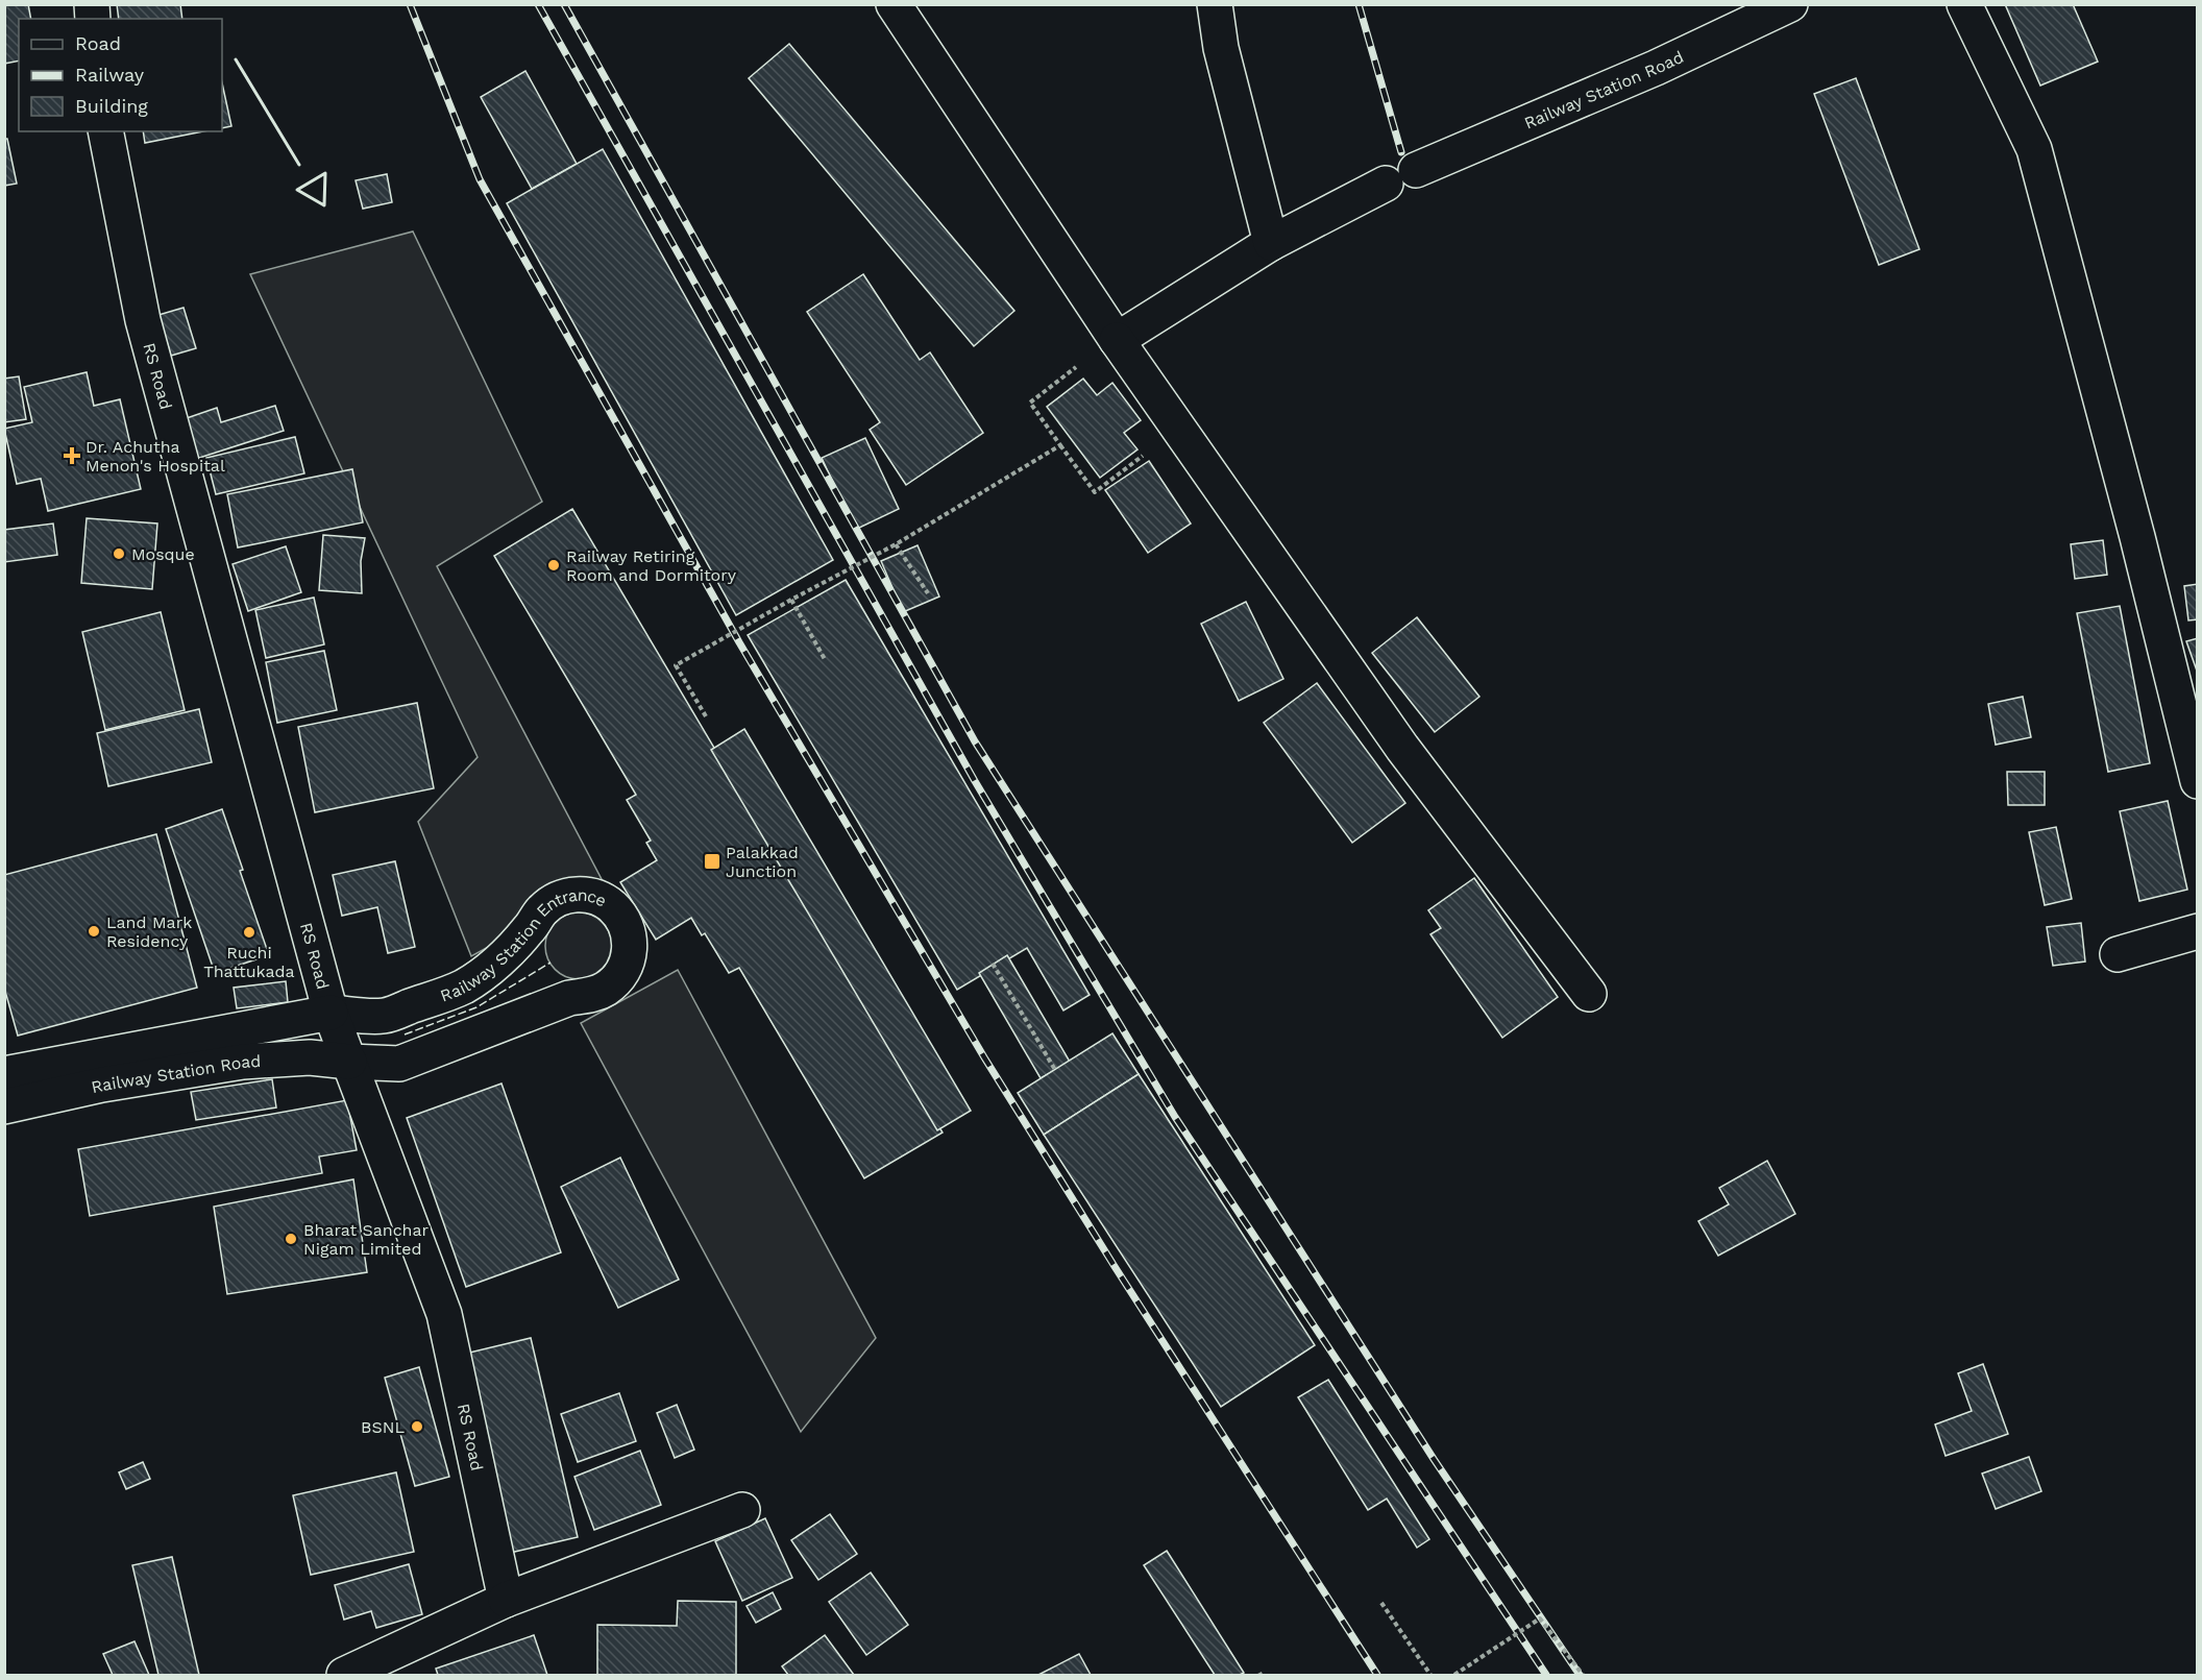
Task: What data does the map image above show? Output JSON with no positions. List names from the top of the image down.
{
  "streets": {
    "street": ["Railway Station Road", "RS Road", "Railway Station Entrance"]
  },
  "crossings": [
    ["Railway Station Road", "RS Road"],
    ["Railway Station Road", "Railway Station Entrance"],
    ["RS Road", "Railway Station Entrance"]
  ],
  "places": {
    "health": ["Dr. Achutha Menon's Hospital"],
    "other": [
      "Mosque",
      "Railway Retiring Room and Dormitory",
      "Land Mark Residency",
      "Ruchi Thattukada",
      "Bharat Sanchar Nigam Limited",
      "BSNL"
    ],
    "transit": ["Palakkad Junction"]
  },
  "legend": ["Road", "Railway", "Building"]
}
